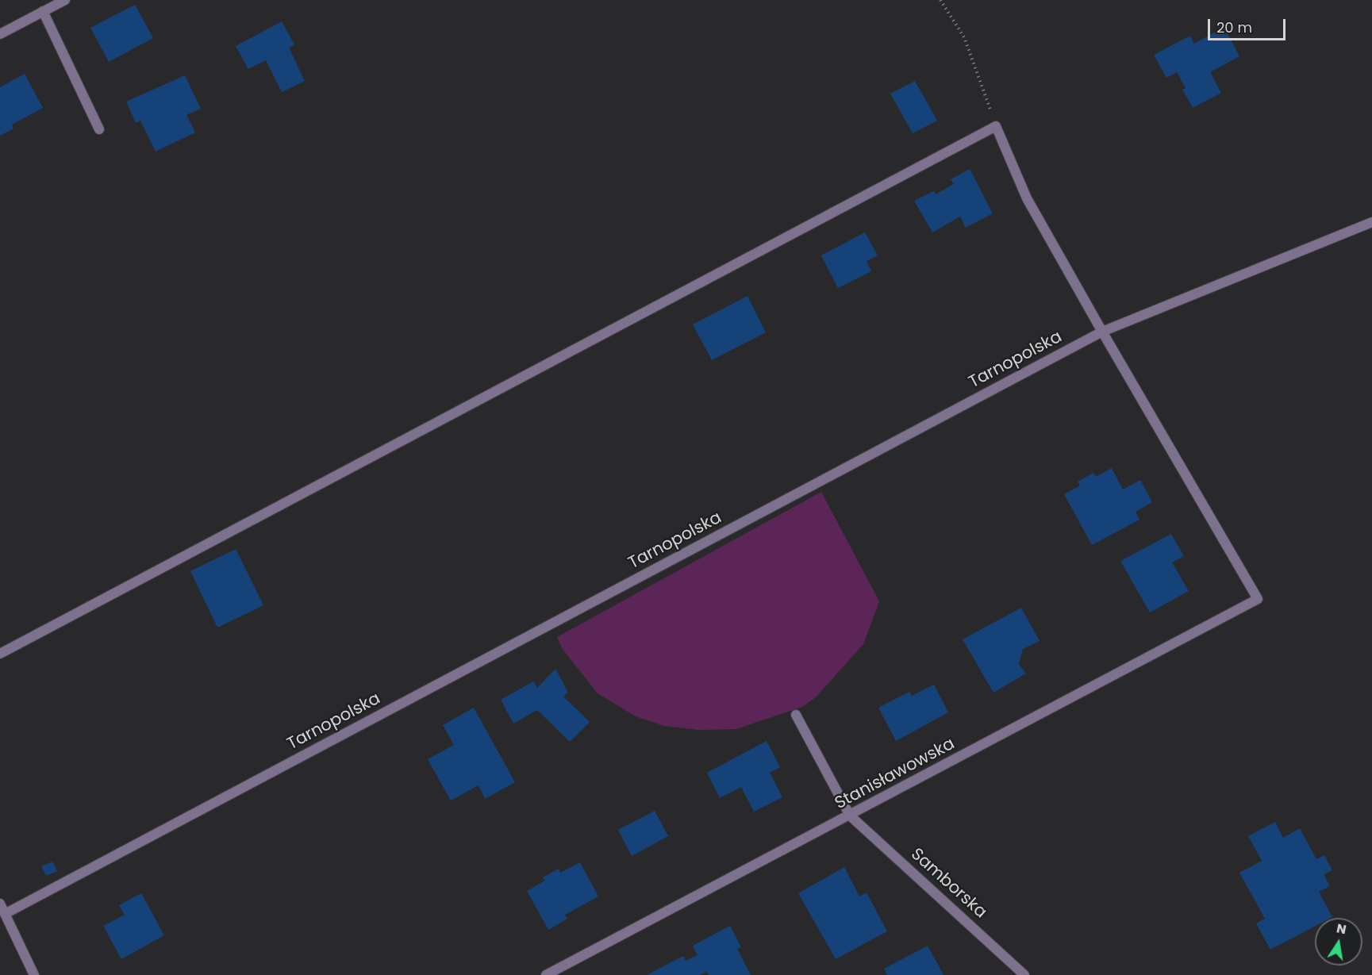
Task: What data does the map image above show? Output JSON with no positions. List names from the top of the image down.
{
  "streets": {
    "street": ["Tarnopolska", "Stanisławowska", "Samborska"]
  },
  "crossings": [
    ["Tarnopolska", "Stanisławowska"],
    ["Stanisławowska", "Samborska"]
  ],
  "scale_bar": "20 m",
  "north": "top"
}
